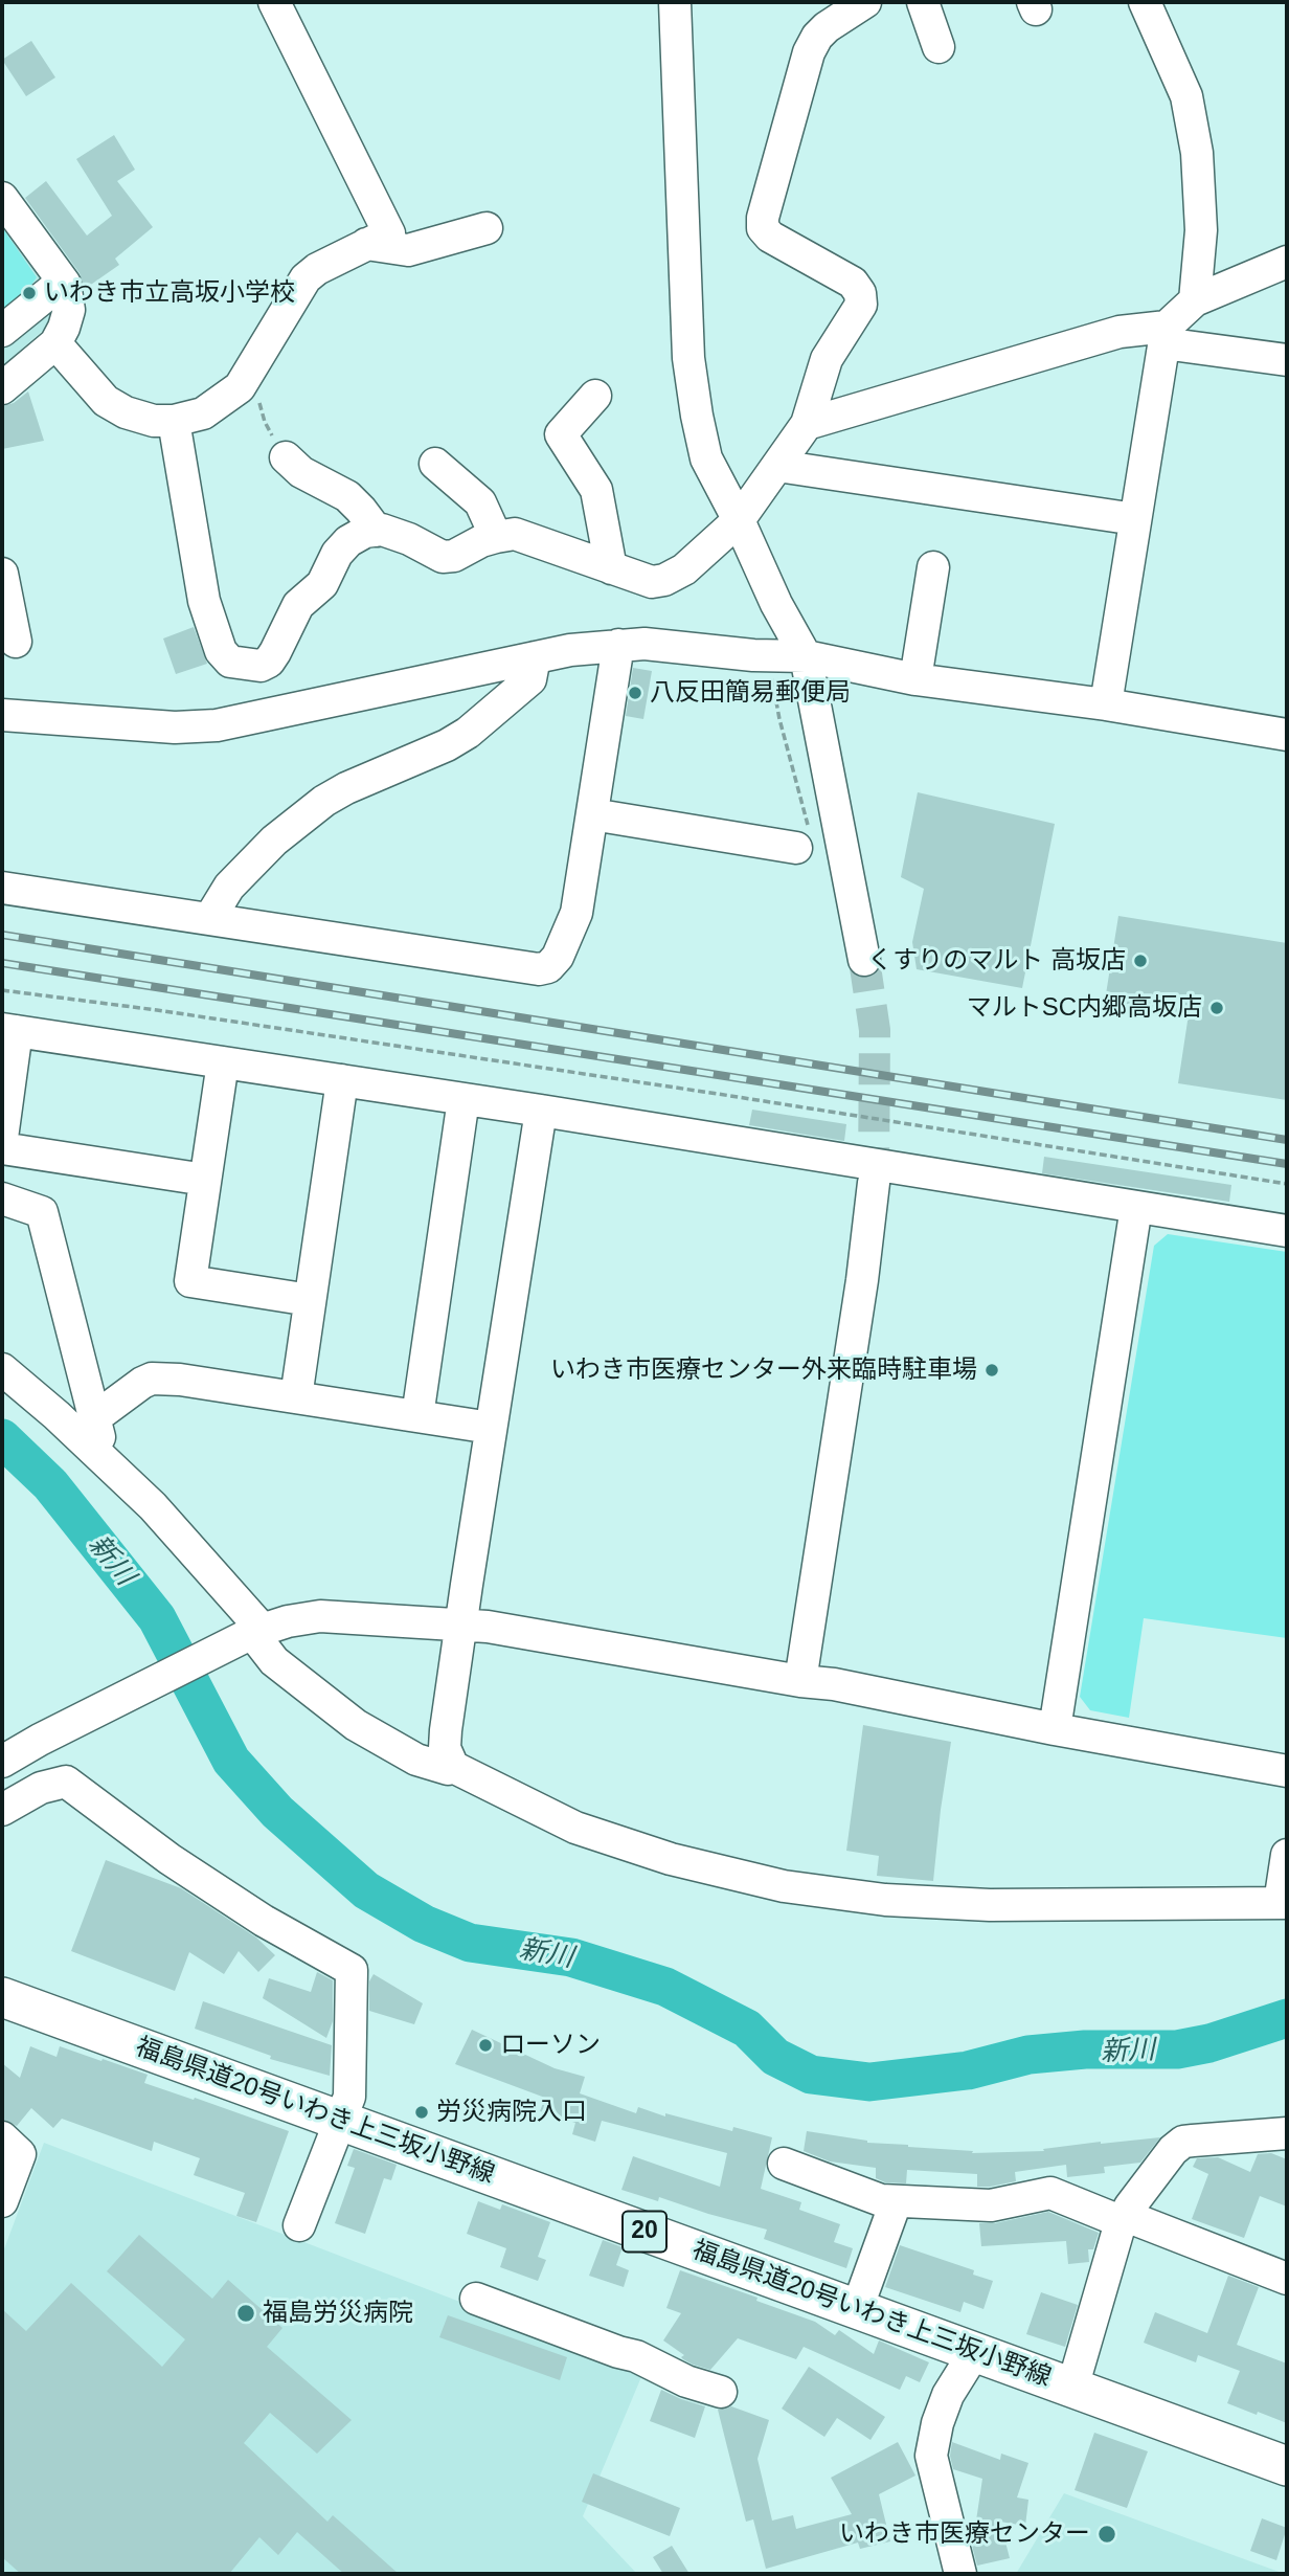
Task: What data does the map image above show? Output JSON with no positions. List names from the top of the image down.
{
  "streets": {
    "main road": ["福島県道20号いわき上三坂小野線", "20"]
  },
  "water": ["新川"],
  "places": [
    "いわき市立高坂小学校",
    "八反田簡易郵便局",
    "くすりのマルト 高坂店",
    "マルトSC内郷高坂店",
    "いわき市医療センター外来臨時駐車場",
    "ローソン",
    "労災病院入口",
    "福島労災病院",
    "いわき市医療センター"
  ]
}
